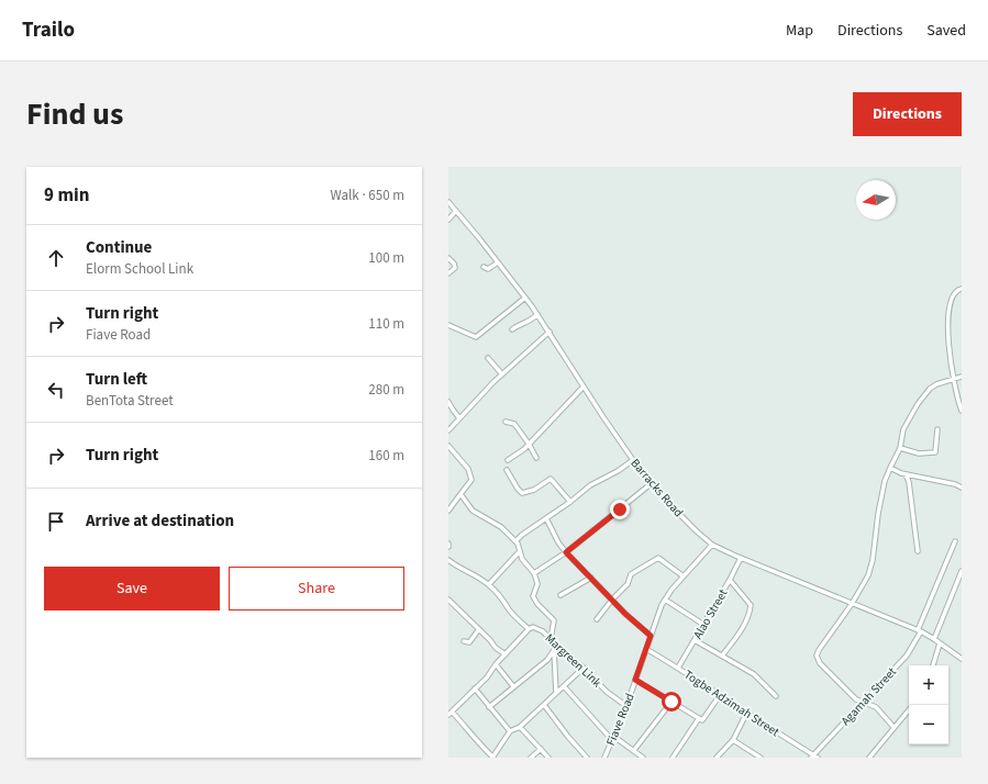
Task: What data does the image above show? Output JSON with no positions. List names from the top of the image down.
{
  "streets": {
    "street": [
      "Barracks Road",
      "Alao Street",
      "Margreen Link",
      "Agamah Street",
      "Togbe Adzimah Street",
      "Fiave Road"
    ]
  },
  "crossings": [
    ["Barracks Road", "Alao Street"],
    ["Barracks Road", "Agamah Street"],
    ["Barracks Road", "Fiave Road"],
    ["Alao Street", "Togbe Adzimah Street"],
    ["Margreen Link", "Fiave Road"],
    ["Agamah Street", "Togbe Adzimah Street"],
    ["Togbe Adzimah Street", "Fiave Road"]
  ],
  "north": "left",
  "page": {
    "header": "Trailo",
    "nav": ["Map", "Directions", "Saved"],
    "title": "Find us",
    "buttons": [
      "Directions",
      ["Save", "Share"]
    ],
    "heading": ["9 min", "Walk · 650 m"],
    "list": [
      ["Continue", "Elorm School Link", "100 m"],
      ["Turn right", "Fiave Road", "110 m"],
      ["Turn left", "BenTota Street", "280 m"],
      ["Turn right", "160 m"],
      "Arrive at destination"
    ],
    "map_buttons": ["+", "−"]
  }
}
